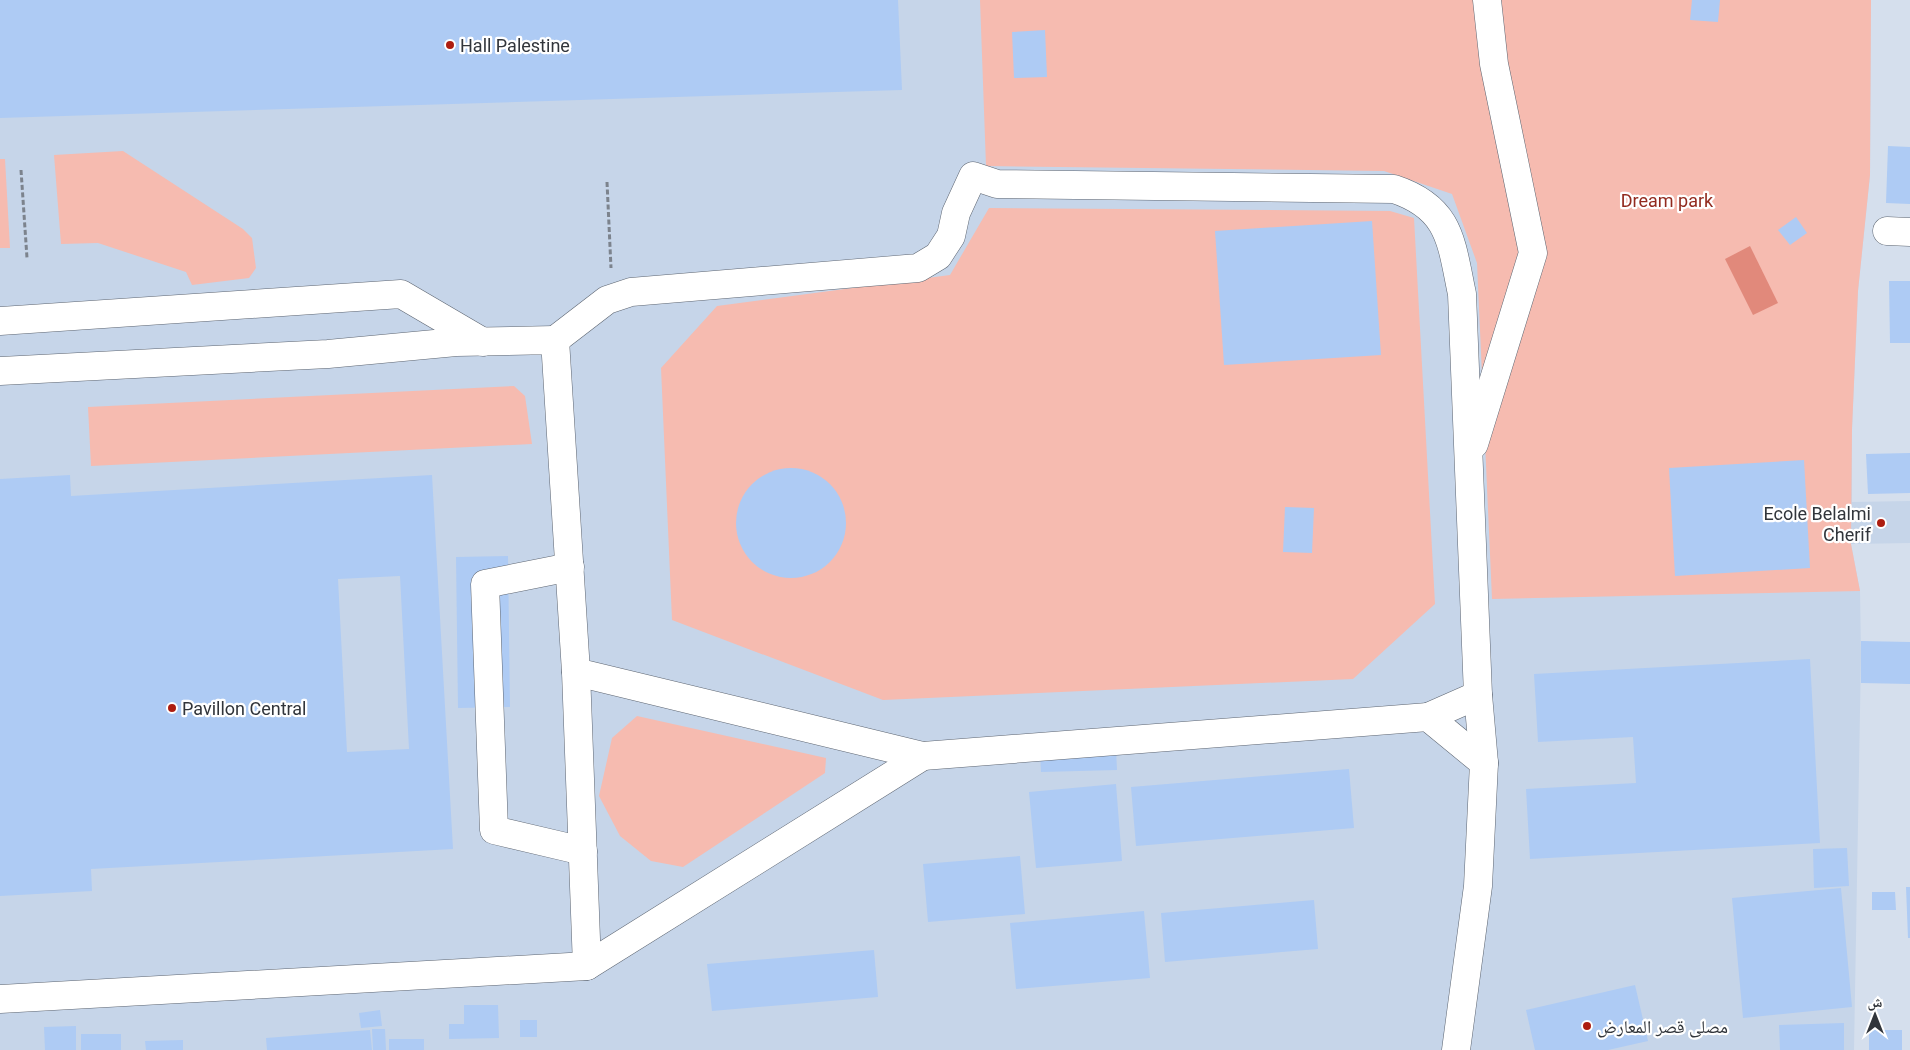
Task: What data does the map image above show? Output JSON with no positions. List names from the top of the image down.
{
  "parks": ["Dream park"],
  "places": [
    "Hall Palestine",
    "Ecole Belalmi Cherif",
    "Pavillon Central",
    "مصلى قصر المعارض"
  ],
  "north": "top"
}
